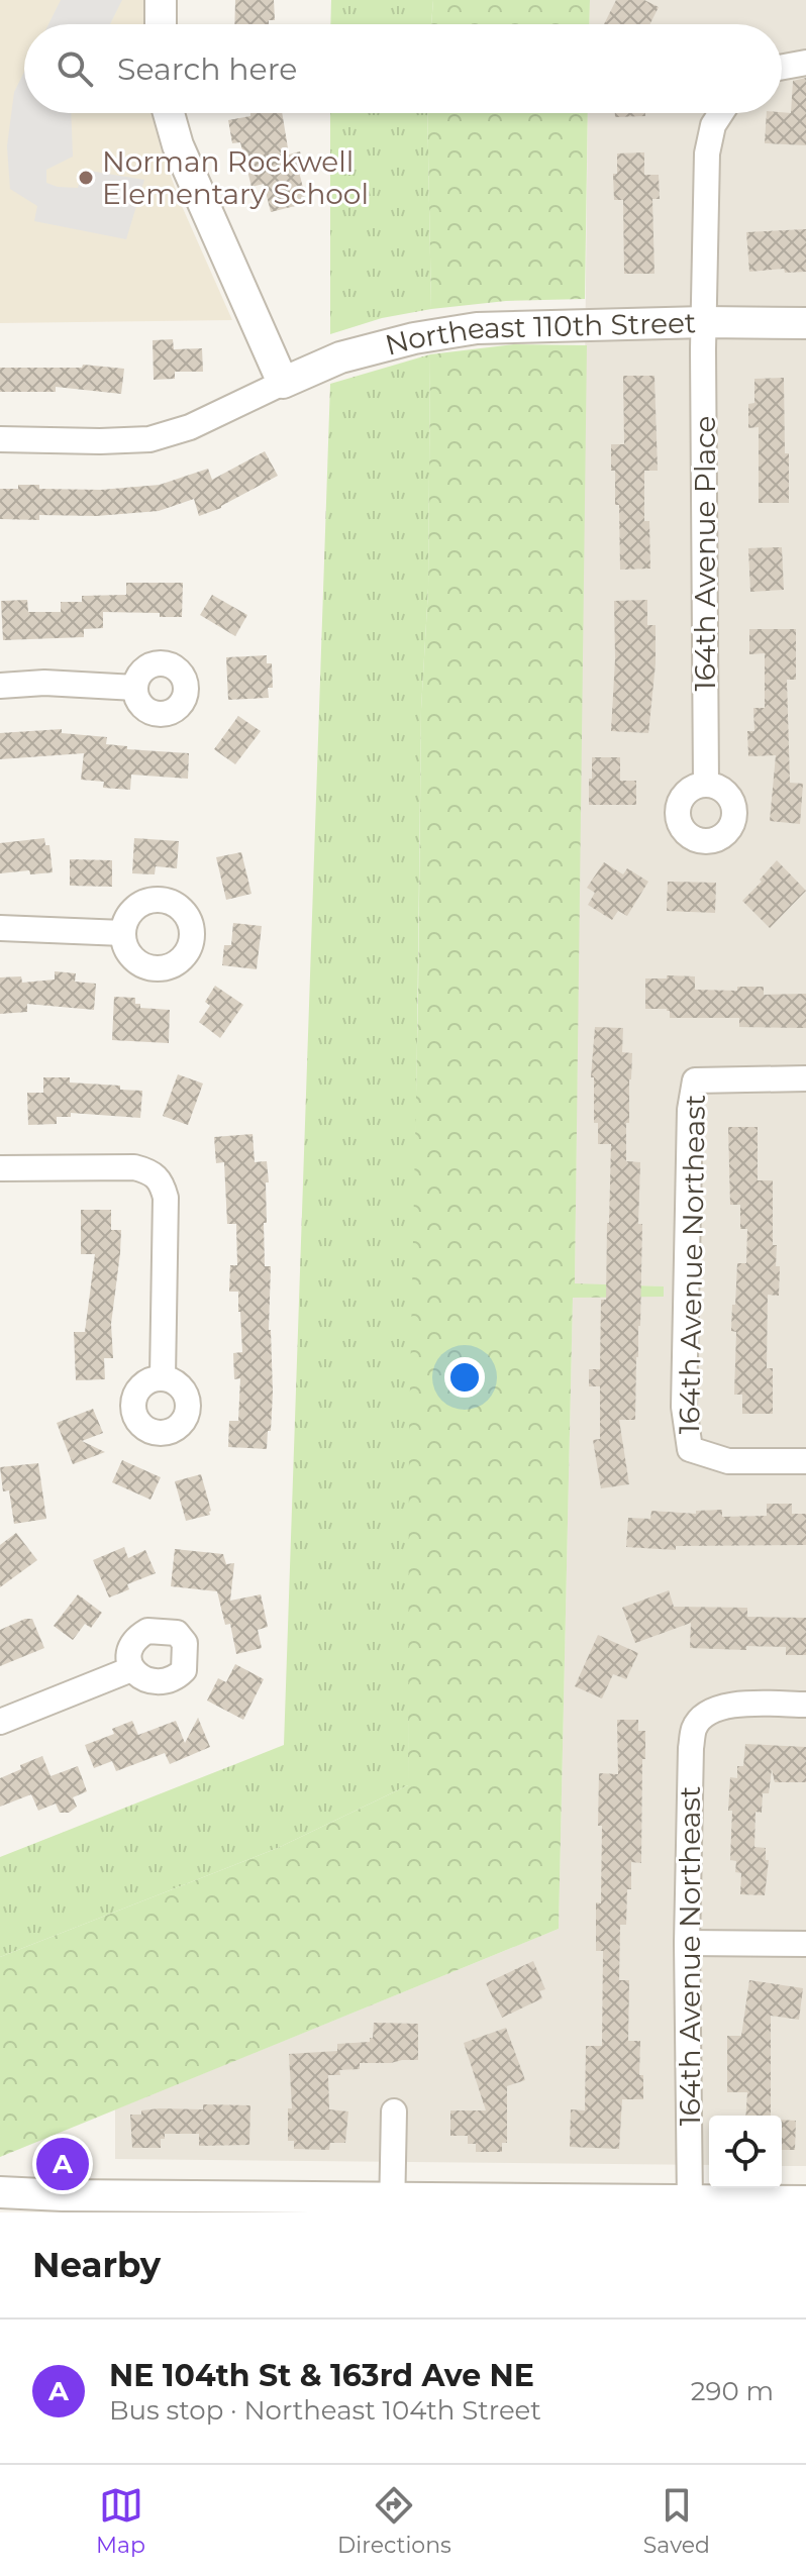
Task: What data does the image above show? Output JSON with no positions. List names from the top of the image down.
{
  "streets": {
    "street": ["Northeast 110th Street", "164th Avenue Place", "164th Avenue Northeast"]
  },
  "crossings": [
    ["Northeast 110th Street", "164th Avenue Place"]
  ],
  "places": ["Norman Rockwell Elementary School"],
  "page": {
    "search": "Search here",
    "pins": "A",
    "heading": "Nearby",
    "list": [
      {
        "mark": "A",
        "name": "NE 104th St & 163rd Ave NE",
        "note": "Bus stop · Northeast 104th Street",
        "value": "290 m"
      }
    ],
    "nav": ["Map", "Directions", "Saved"]
  }
}
